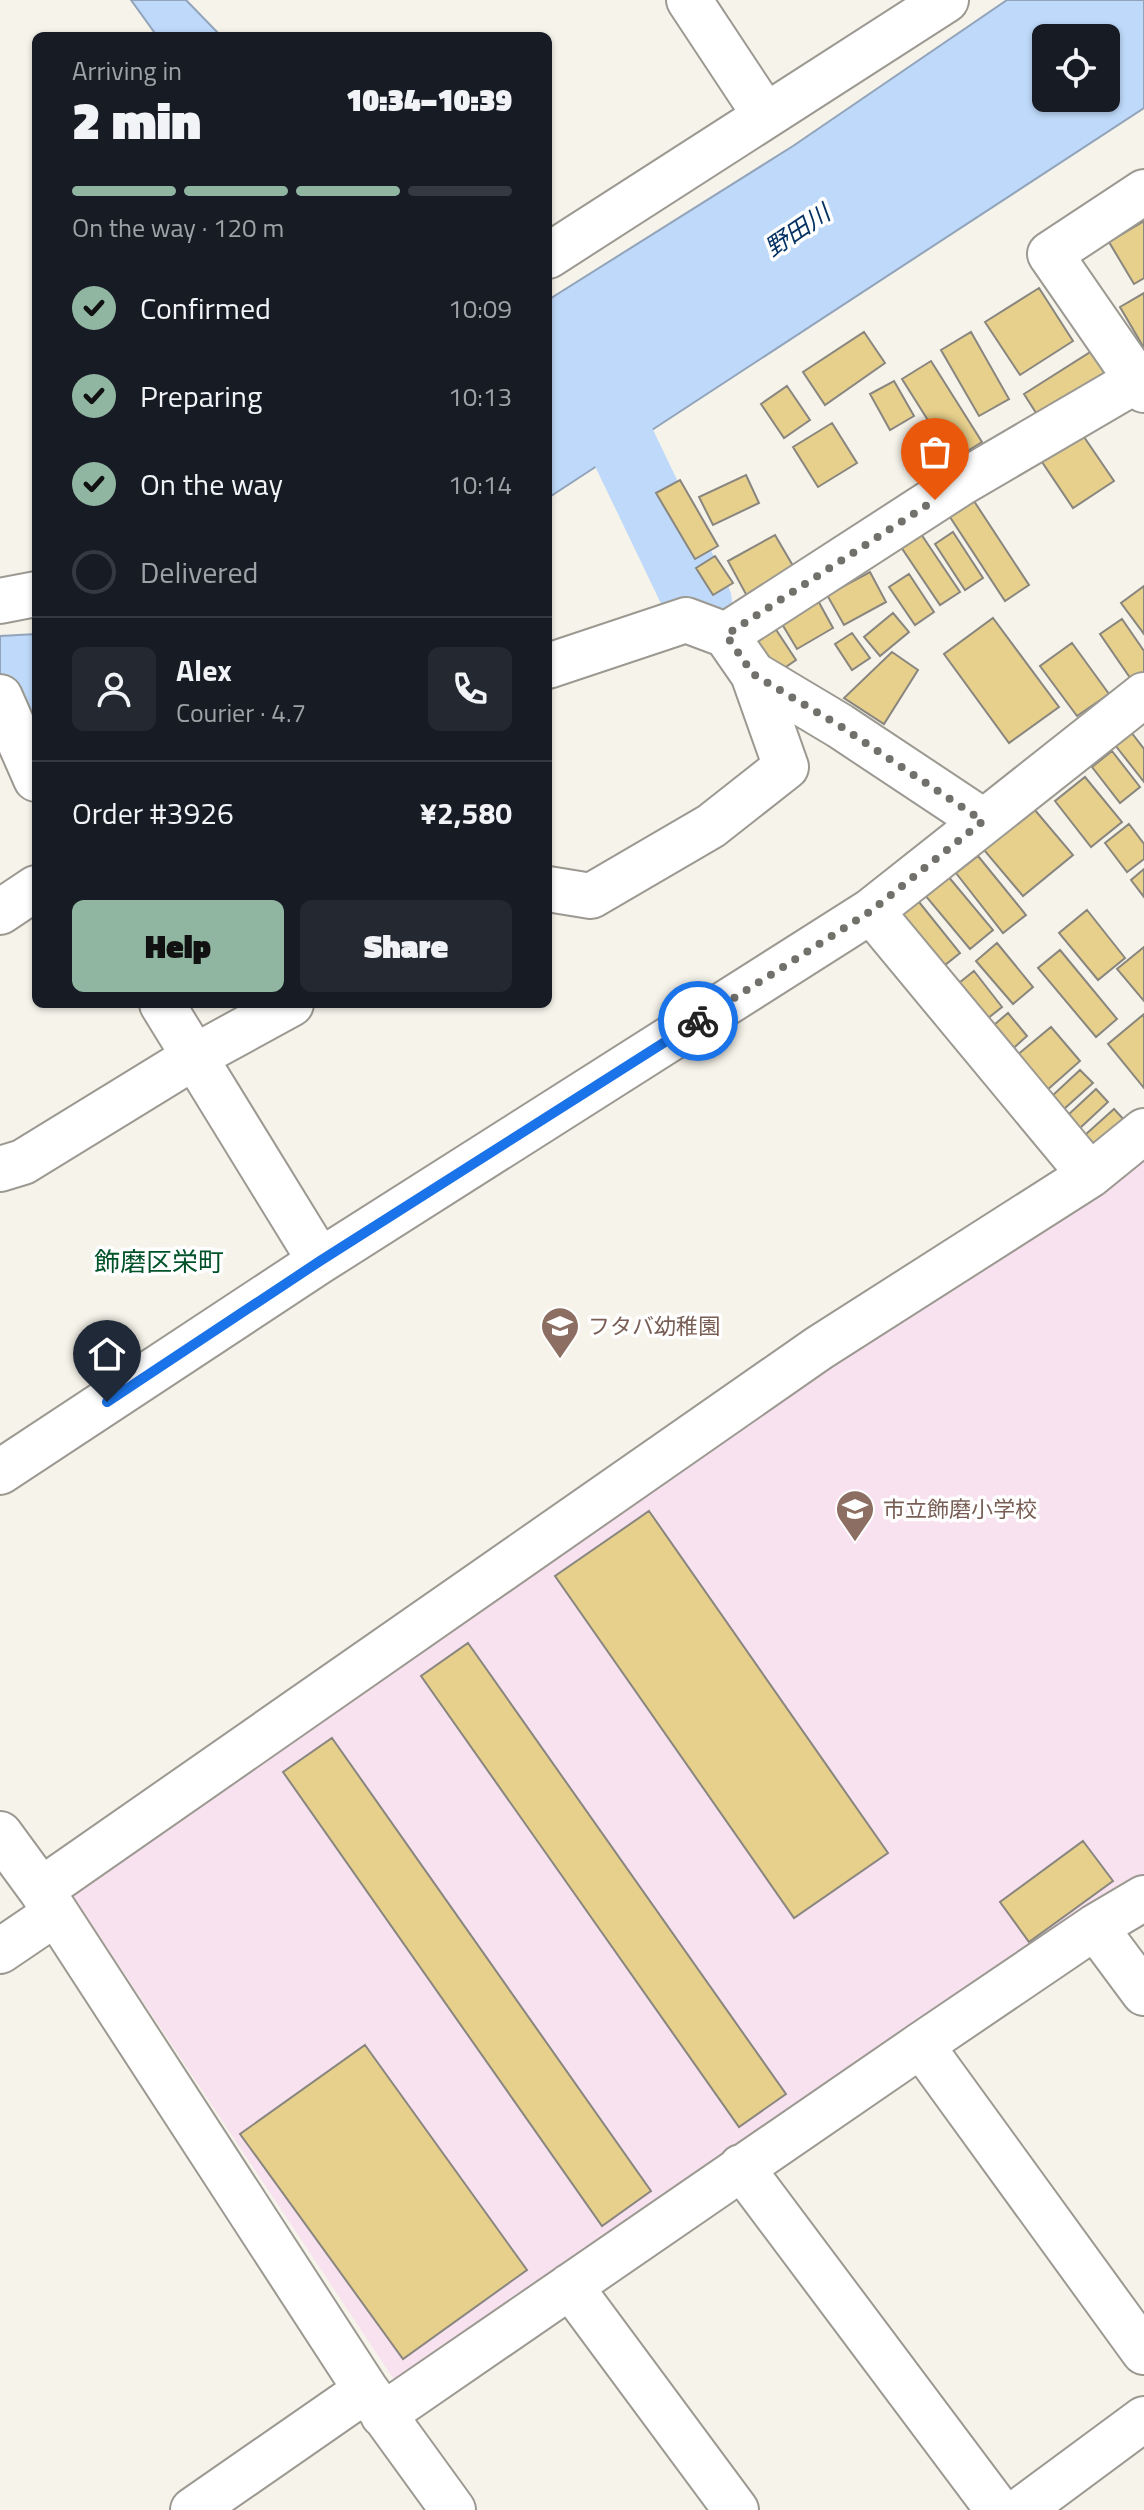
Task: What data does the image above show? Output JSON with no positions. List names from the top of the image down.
{
  "districts": ["飾磨区栄町"],
  "water": ["野田川"],
  "places": {
    "school or university": ["フタバ幼稚園", "市立飾磨小学校"]
  },
  "page": {
    "heading": ["2 min", "Arriving in", "10:34–10:39"],
    "panel": [
      "Alex",
      "Courier · 4.7",
      "Order #3926",
      "¥2,580"
    ],
    "bar": "On the way · 120 m",
    "list": [
      ["Confirmed", "10:09"],
      ["Preparing", "10:13"],
      ["On the way", "10:14"],
      "Delivered"
    ],
    "buttons": ["Help", "Share"]
  }
}
